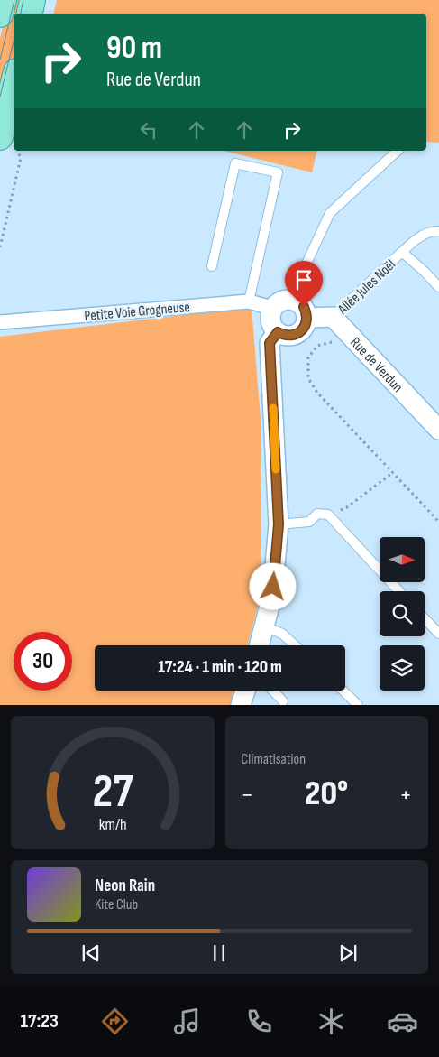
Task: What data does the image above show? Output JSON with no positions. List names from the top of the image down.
{
  "streets": {
    "street": ["Petite Voie Grogneuse", "Rue de Verdun"],
    "lane": ["Allée Jules Noël"]
  },
  "crossings": [
    ["Allée Jules Noël", "Rue de Verdun"]
  ],
  "north": "right",
  "page": {
    "turn": ["90 m", "Rue de Verdun"],
    "limit": "30",
    "trip": "17:24 · 1 min · 120 m",
    "tile": "Climatisation",
    "heat": ["−", "20°", "+"],
    "song": ["Neon Rain", "Kite Club"],
    "tabs": "17:23",
    "gauge": ["27", "km/h"]
  }
}
